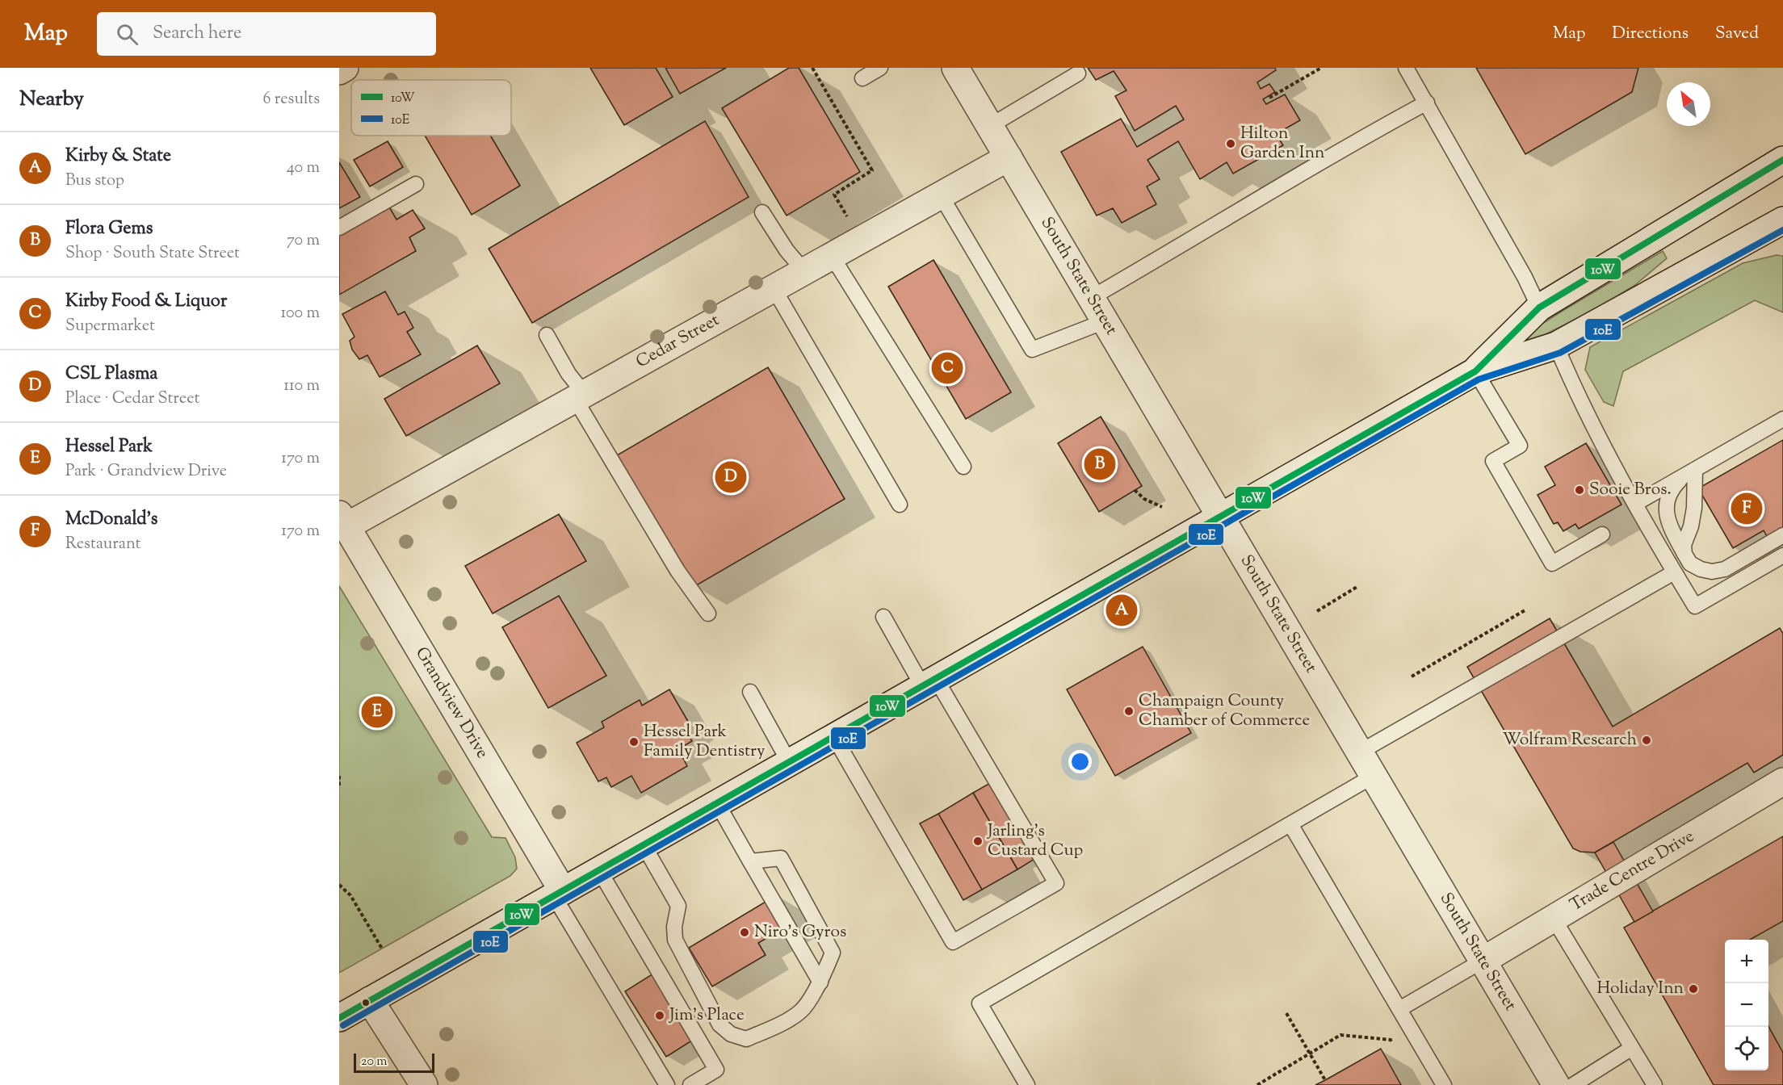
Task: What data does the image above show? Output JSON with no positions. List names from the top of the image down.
{
  "streets": {
    "street": [
      "South State Street",
      "Cedar Street",
      "Grandview Drive",
      "Trade Centre Drive"
    ]
  },
  "crossings": [
    ["South State Street", "Cedar Street"],
    ["South State Street", "Trade Centre Drive"],
    ["Cedar Street", "Grandview Drive"]
  ],
  "places": [
    "Hilton Garden Inn",
    "Sooie Bros.",
    "Champaign County Chamber of Commerce",
    "Wolfram Research",
    "Hessel Park Family Dentistry",
    "Jarling's Custard Cup",
    "Niro’s Gyros",
    "Holiday Inn",
    "Jim's Place"
  ],
  "lines": ["transit line 10W", "transit line 10E"],
  "legend": ["10W", "10E"],
  "scale_bar": "20 m",
  "north": "top left",
  "page": {
    "header": "Map",
    "search": "Search here",
    "nav": ["Map", "Directions", "Saved"],
    "heading": ["Nearby", "6 results"],
    "list": [
      {
        "mark": "A",
        "name": "Kirby & State",
        "note": "Bus stop",
        "value": "40 m"
      },
      {
        "mark": "B",
        "name": "Flora Gems",
        "note": "Shop · South State Street",
        "value": "70 m"
      },
      {
        "mark": "C",
        "name": "Kirby Food & Liquor",
        "note": "Supermarket",
        "value": "100 m"
      },
      {
        "mark": "D",
        "name": "CSL Plasma",
        "note": "Place · Cedar Street",
        "value": "110 m"
      },
      {
        "mark": "E",
        "name": "Hessel Park",
        "note": "Park · Grandview Drive",
        "value": "170 m"
      },
      {
        "mark": "F",
        "name": "McDonald's",
        "note": "Restaurant",
        "value": "170 m"
      }
    ],
    "pins": [
      "C",
      "B",
      "D",
      "F",
      "A",
      "E"
    ],
    "map_buttons": ["+", "−"],
    "scale": "20 m"
  }
}
